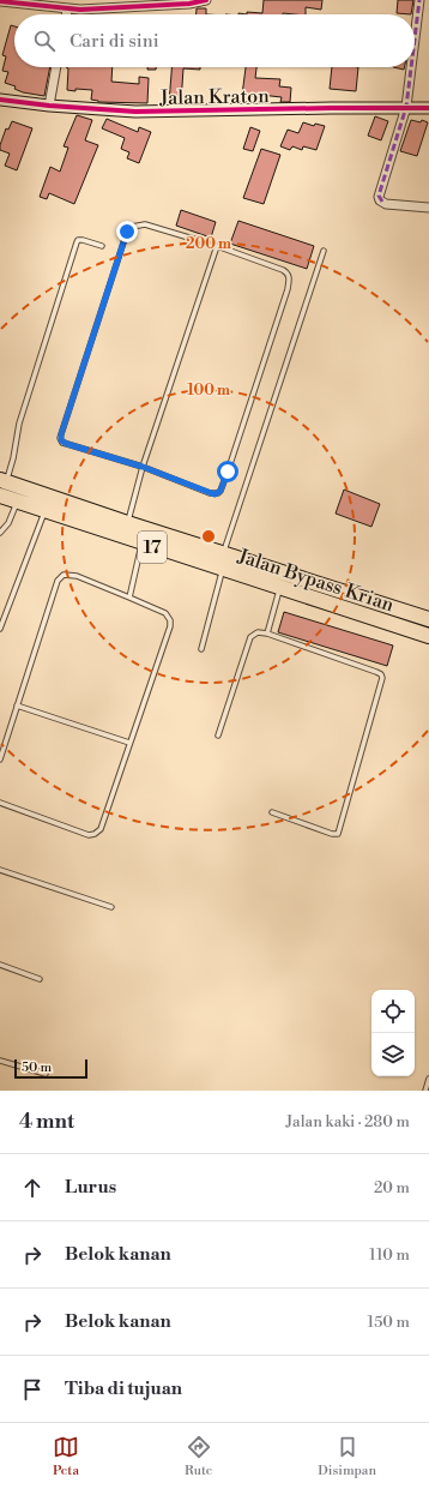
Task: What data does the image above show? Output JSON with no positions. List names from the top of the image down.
{
  "streets": {
    "highway": ["17", "Jalan Bypass Krian"],
    "street": ["Jalan Kraton"]
  },
  "scale_bar": "50 m",
  "page": {
    "search": "Cari di sini",
    "scale": "50 m",
    "heading": ["4 mnt", "Jalan kaki · 280 m"],
    "list": [
      ["Lurus", "20 m"],
      ["Belok kanan", "110 m"],
      ["Belok kanan", "150 m"],
      "Tiba di tujuan"
    ],
    "nav": ["Peta", "Rute", "Disimpan"]
  },
  "rings": ["200 m", "100 m"]
}
